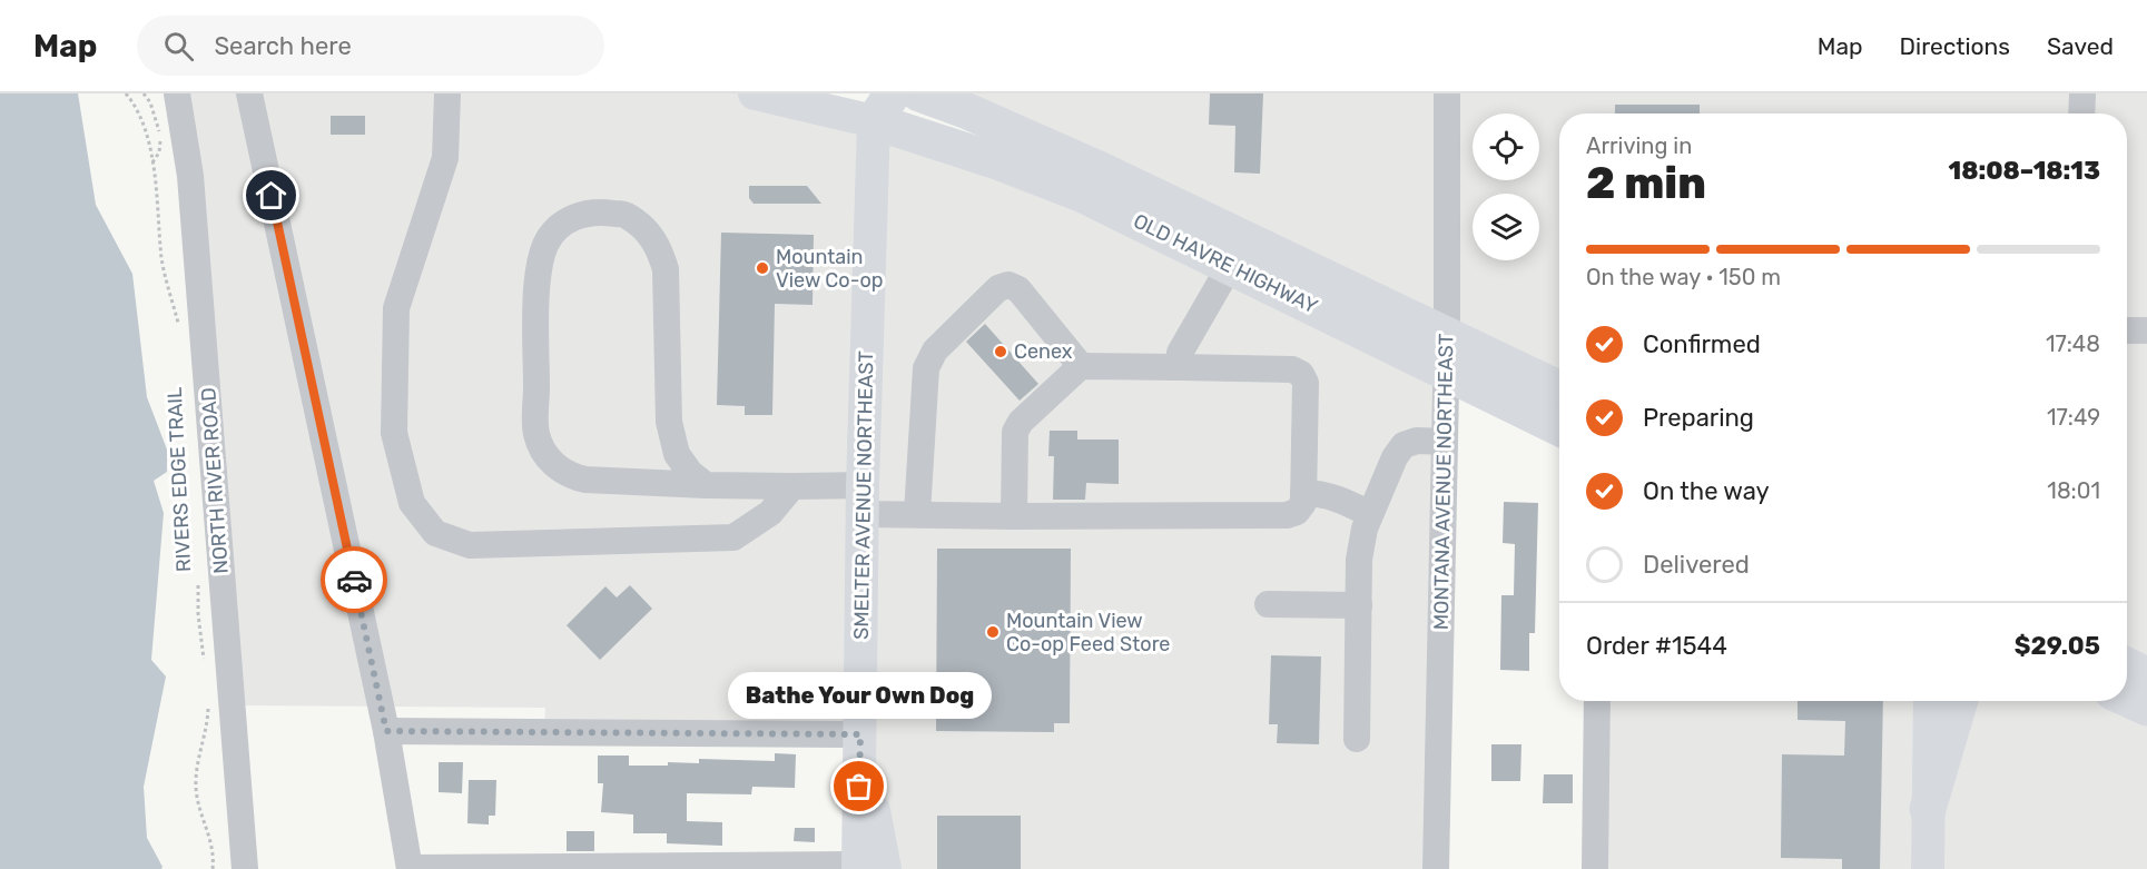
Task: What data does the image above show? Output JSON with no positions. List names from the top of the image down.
{
  "streets": {
    "highway": ["OLD HAVRE HIGHWAY"],
    "main road": ["SMELTER AVENUE NORTHEAST"],
    "street": ["NORTH RIVER ROAD", "MONTANA AVENUE NORTHEAST"],
    "path": ["RIVERS EDGE TRAIL"]
  },
  "crossings": [
    ["OLD HAVRE HIGHWAY", "MONTANA AVENUE NORTHEAST"],
    ["OLD HAVRE HIGHWAY", "SMELTER AVENUE NORTHEAST"]
  ],
  "places": [
    "Mountain View Co-op",
    "Cenex",
    "Mountain View Co-op Feed Store",
    "Bathe Your Own Dog"
  ],
  "page": {
    "header": "Map",
    "search": "Search here",
    "nav": ["Map", "Directions", "Saved"],
    "heading": ["2 min", "Arriving in", "18:08–18:13"],
    "panel": ["Order #1544", "$29.05"],
    "bar": "On the way · 150 m",
    "list": [
      ["Confirmed", "17:48"],
      ["Preparing", "17:49"],
      ["On the way", "18:01"],
      "Delivered"
    ],
    "bubble": "Bathe Your Own Dog"
  }
}
